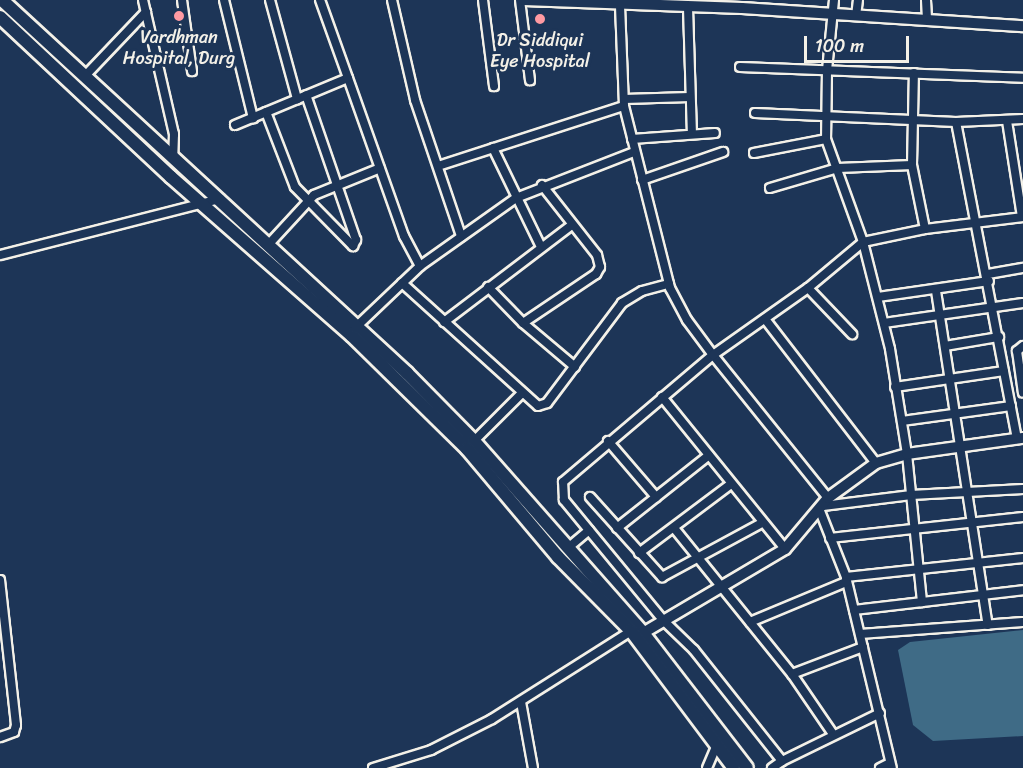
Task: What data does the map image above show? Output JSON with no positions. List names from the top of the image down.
{
  "places": ["Vardhman Hospital, Durg", "Dr Siddiqui Eye Hospital"],
  "scale_bar": "100 m"
}
